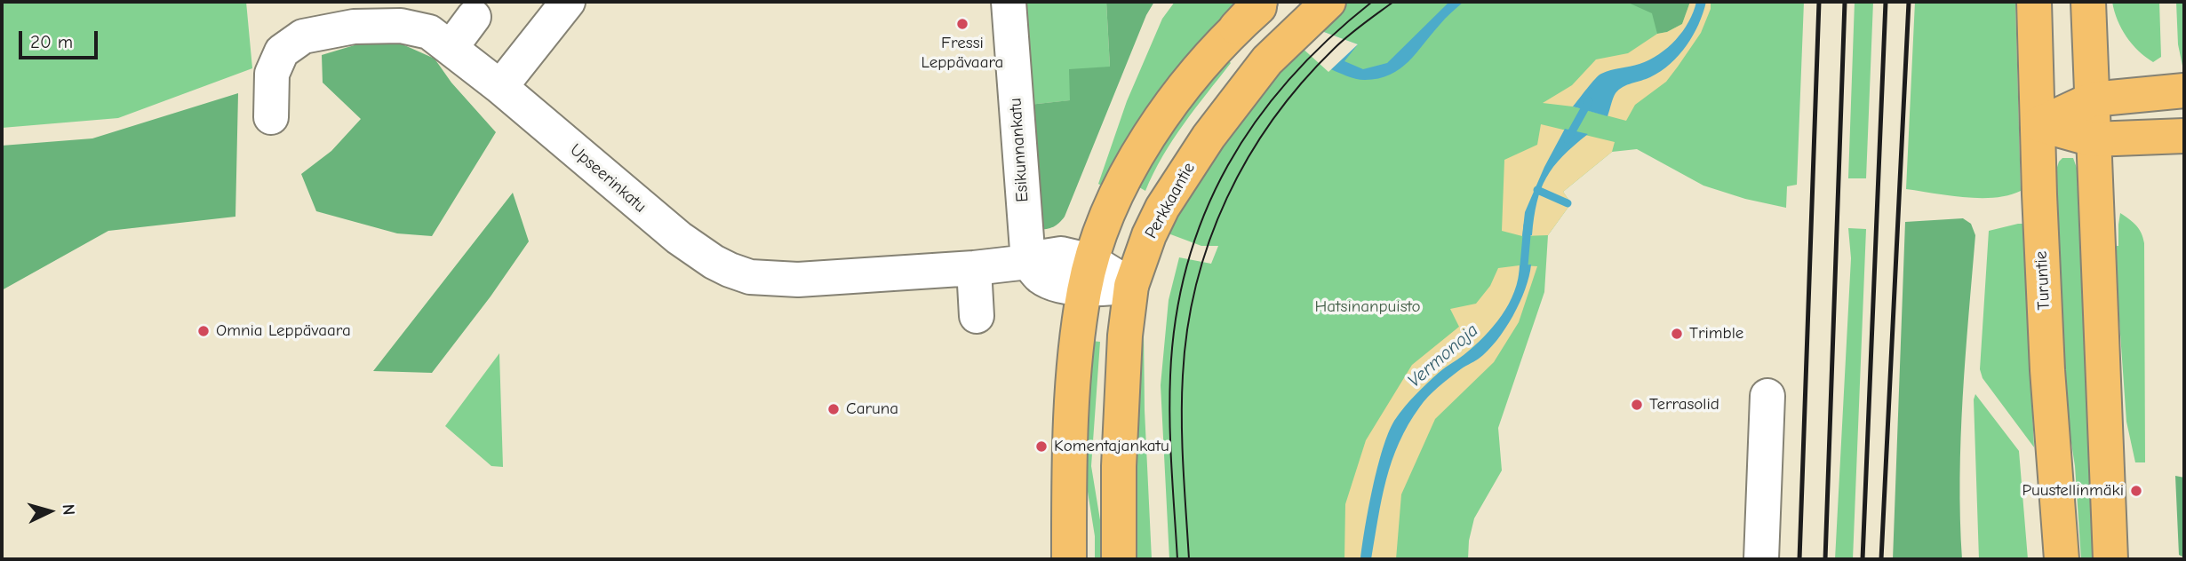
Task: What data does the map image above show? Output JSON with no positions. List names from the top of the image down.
{
  "streets": {
    "main road": ["Perkkaantie", "Turuntie"],
    "street": ["Esikunnankatu", "Upseerinkatu"]
  },
  "crossings": [
    ["Esikunnankatu", "Upseerinkatu"],
    ["Upseerinkatu", "Perkkaantie"]
  ],
  "water": ["Vermonoja"],
  "parks": ["Hatsinanpuisto"],
  "places": [
    "Fressi Leppävaara",
    "Omnia Leppävaara",
    "Trimble",
    "Terrasolid",
    "Caruna",
    "Komentajankatu",
    "Puustellinmäki"
  ],
  "scale_bar": "20 m",
  "north": "right"
}
